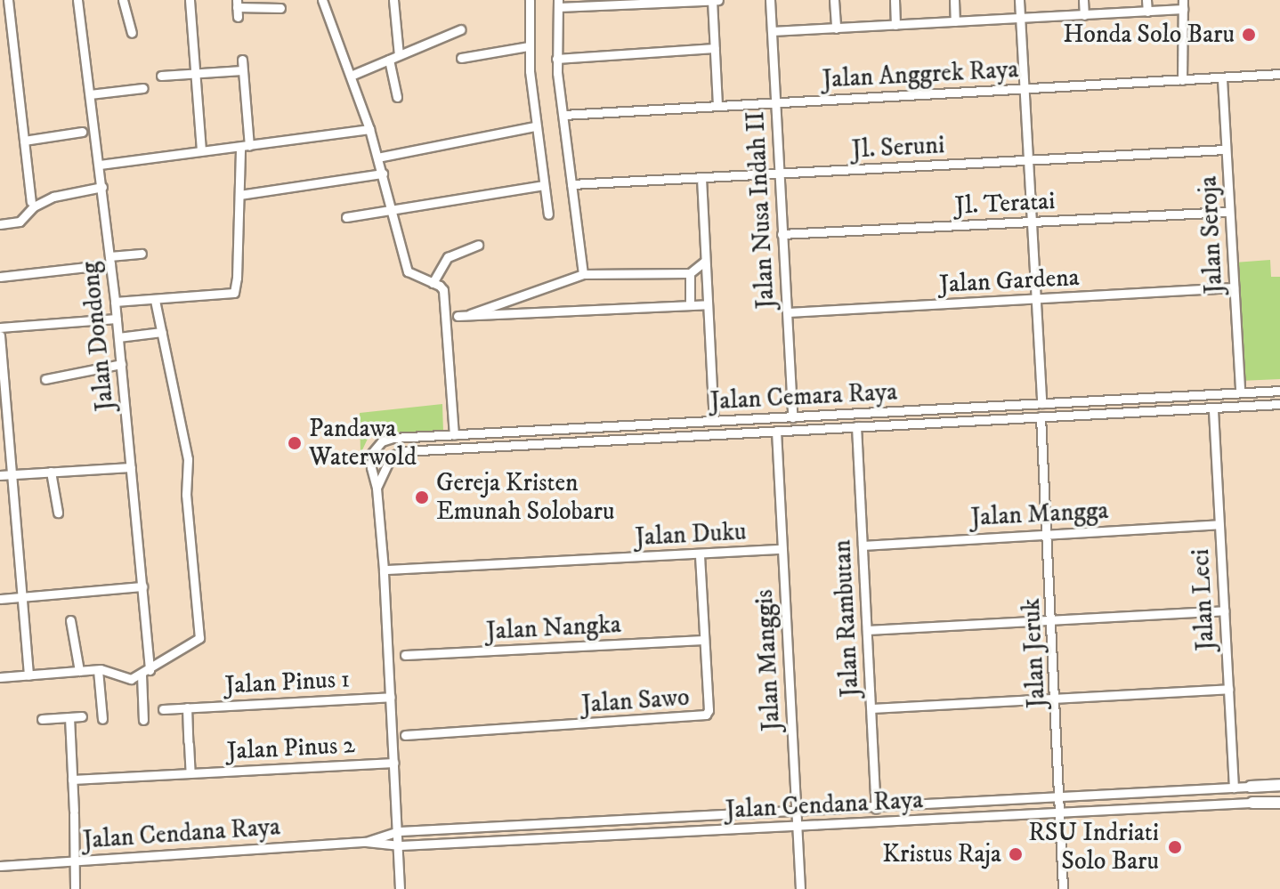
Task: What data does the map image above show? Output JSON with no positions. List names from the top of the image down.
{
  "streets": {
    "street": [
      "Jalan Anggrek Raya",
      "Jl. Seruni",
      "Jl. Teratai",
      "Jalan Nusa Indah II",
      "Jalan Seroja",
      "Jalan Gardena",
      "Jalan Dondong",
      "Jalan Cemara Raya",
      "Jalan Mangga",
      "Jalan Duku",
      "Jalan Leci",
      "Jalan Rambutan",
      "Jalan Nangka",
      "Jalan Jeruk",
      "Jalan Manggis",
      "Jalan Pinus 1",
      "Jalan Sawo",
      "Jalan Pinus 2",
      "Jalan Cendana Raya"
    ]
  },
  "crossings": [
    ["Jalan Anggrek Raya", "Jalan Nusa Indah II"],
    ["Jalan Anggrek Raya", "Jalan Seroja"],
    ["Jl. Seruni", "Jalan Nusa Indah II"],
    ["Jl. Seruni", "Jalan Seroja"],
    ["Jl. Teratai", "Jalan Nusa Indah II"],
    ["Jl. Teratai", "Jalan Seroja"],
    ["Jalan Nusa Indah II", "Jalan Gardena"],
    ["Jalan Nusa Indah II", "Jalan Cemara Raya"],
    ["Jalan Seroja", "Jalan Gardena"],
    ["Jalan Cemara Raya", "Jalan Rambutan"],
    ["Jalan Cemara Raya", "Jalan Jeruk"],
    ["Jalan Cemara Raya", "Jalan Manggis"],
    ["Jalan Cemara Raya", "Jalan Pinus 1"],
    ["Jalan Cemara Raya", "Jalan Pinus 2"],
    ["Jalan Cemara Raya", "Jalan Cendana Raya"],
    ["Jalan Mangga", "Jalan Leci"],
    ["Jalan Mangga", "Jalan Rambutan"],
    ["Jalan Mangga", "Jalan Jeruk"],
    ["Jalan Duku", "Jalan Manggis"],
    ["Jalan Duku", "Jalan Sawo"],
    ["Jalan Leci", "Jalan Cendana Raya"],
    ["Jalan Rambutan", "Jalan Cendana Raya"],
    ["Jalan Nangka", "Jalan Sawo"],
    ["Jalan Jeruk", "Jalan Cendana Raya"],
    ["Jalan Manggis", "Jalan Cendana Raya"]
  ],
  "places": [
    "Honda Solo Baru",
    "Pandawa Waterwold",
    "Gereja Kristen Emunah Solobaru",
    "RSU Indriati Solo Baru",
    "Kristus Raja"
  ]
}
